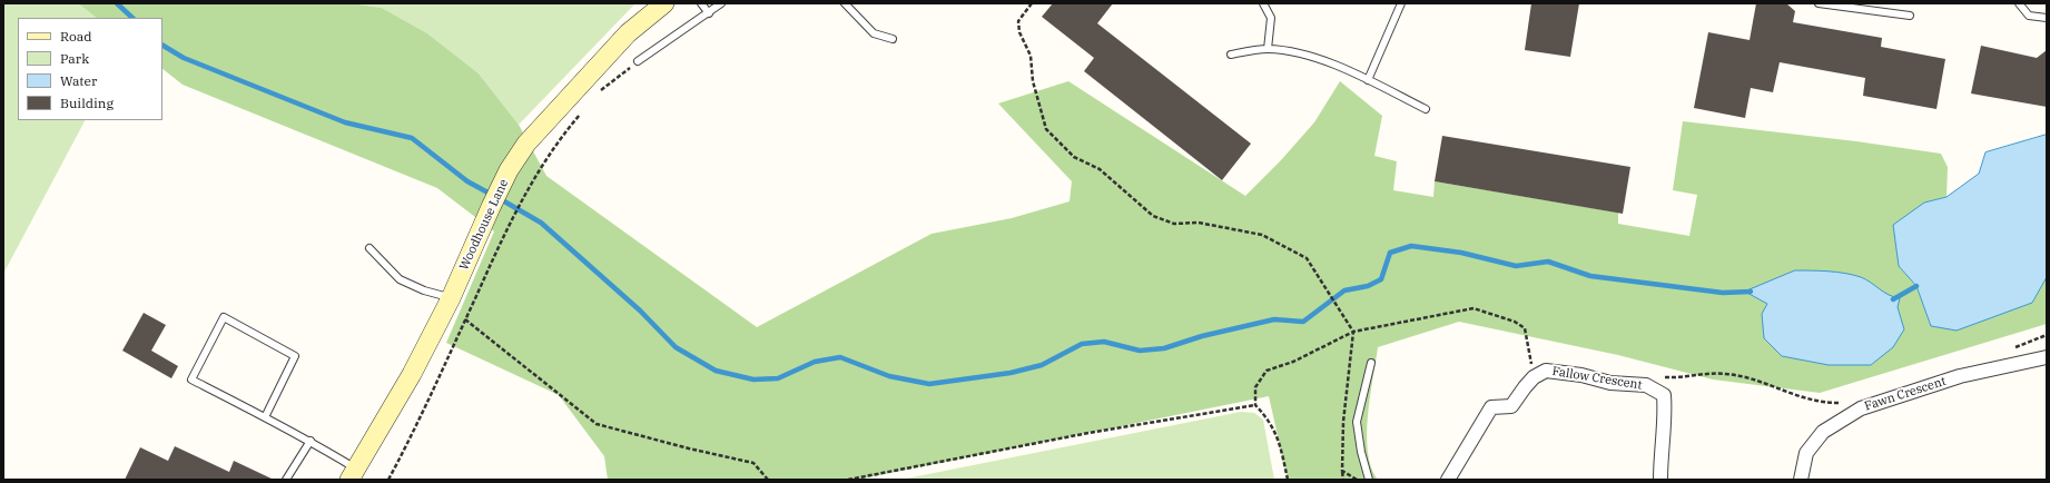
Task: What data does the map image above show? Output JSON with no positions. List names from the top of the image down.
{
  "streets": {
    "street": ["Woodhouse Lane", "Fallow Crescent", "Fawn Crescent"]
  },
  "legend": [
    "Road",
    "Park",
    "Water",
    "Building"
  ]
}
